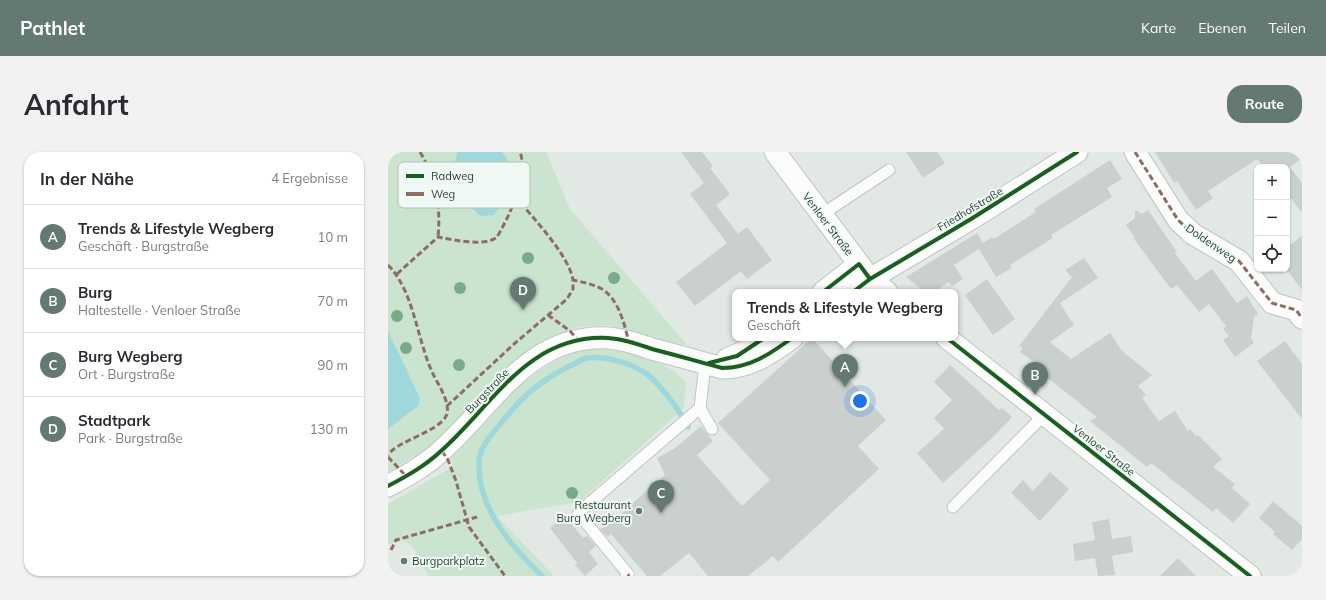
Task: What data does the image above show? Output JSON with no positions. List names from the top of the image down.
{
  "streets": {
    "street": [
      "Friedhofstraße",
      "Venloer Straße",
      "Doldenweg",
      "Burgstraße"
    ]
  },
  "crossings": [
    ["Friedhofstraße", "Venloer Straße"]
  ],
  "places": ["Restaurant Burg Wegberg", "Burgparkplatz"],
  "legend": ["Radweg", "Weg"],
  "page": {
    "header": "Pathlet",
    "nav": ["Karte", "Ebenen", "Teilen"],
    "buttons": "Route",
    "title": "Anfahrt",
    "heading": ["In der Nähe", "4 Ergebnisse"],
    "map_buttons": ["+", "−"],
    "list": [
      {
        "mark": "A",
        "name": "Trends & Lifestyle Wegberg",
        "note": "Geschäft · Burgstraße",
        "value": "10 m"
      },
      {
        "mark": "B",
        "name": "Burg",
        "note": "Haltestelle · Venloer Straße",
        "value": "70 m"
      },
      {
        "mark": "C",
        "name": "Burg Wegberg",
        "note": "Ort · Burgstraße",
        "value": "90 m"
      },
      {
        "mark": "D",
        "name": "Stadtpark",
        "note": "Park · Burgstraße",
        "value": "130 m"
      }
    ],
    "pins": [
      "D",
      "A",
      "B",
      "C"
    ],
    "popup": ["Trends & Lifestyle Wegberg", "Geschäft"]
  }
}
